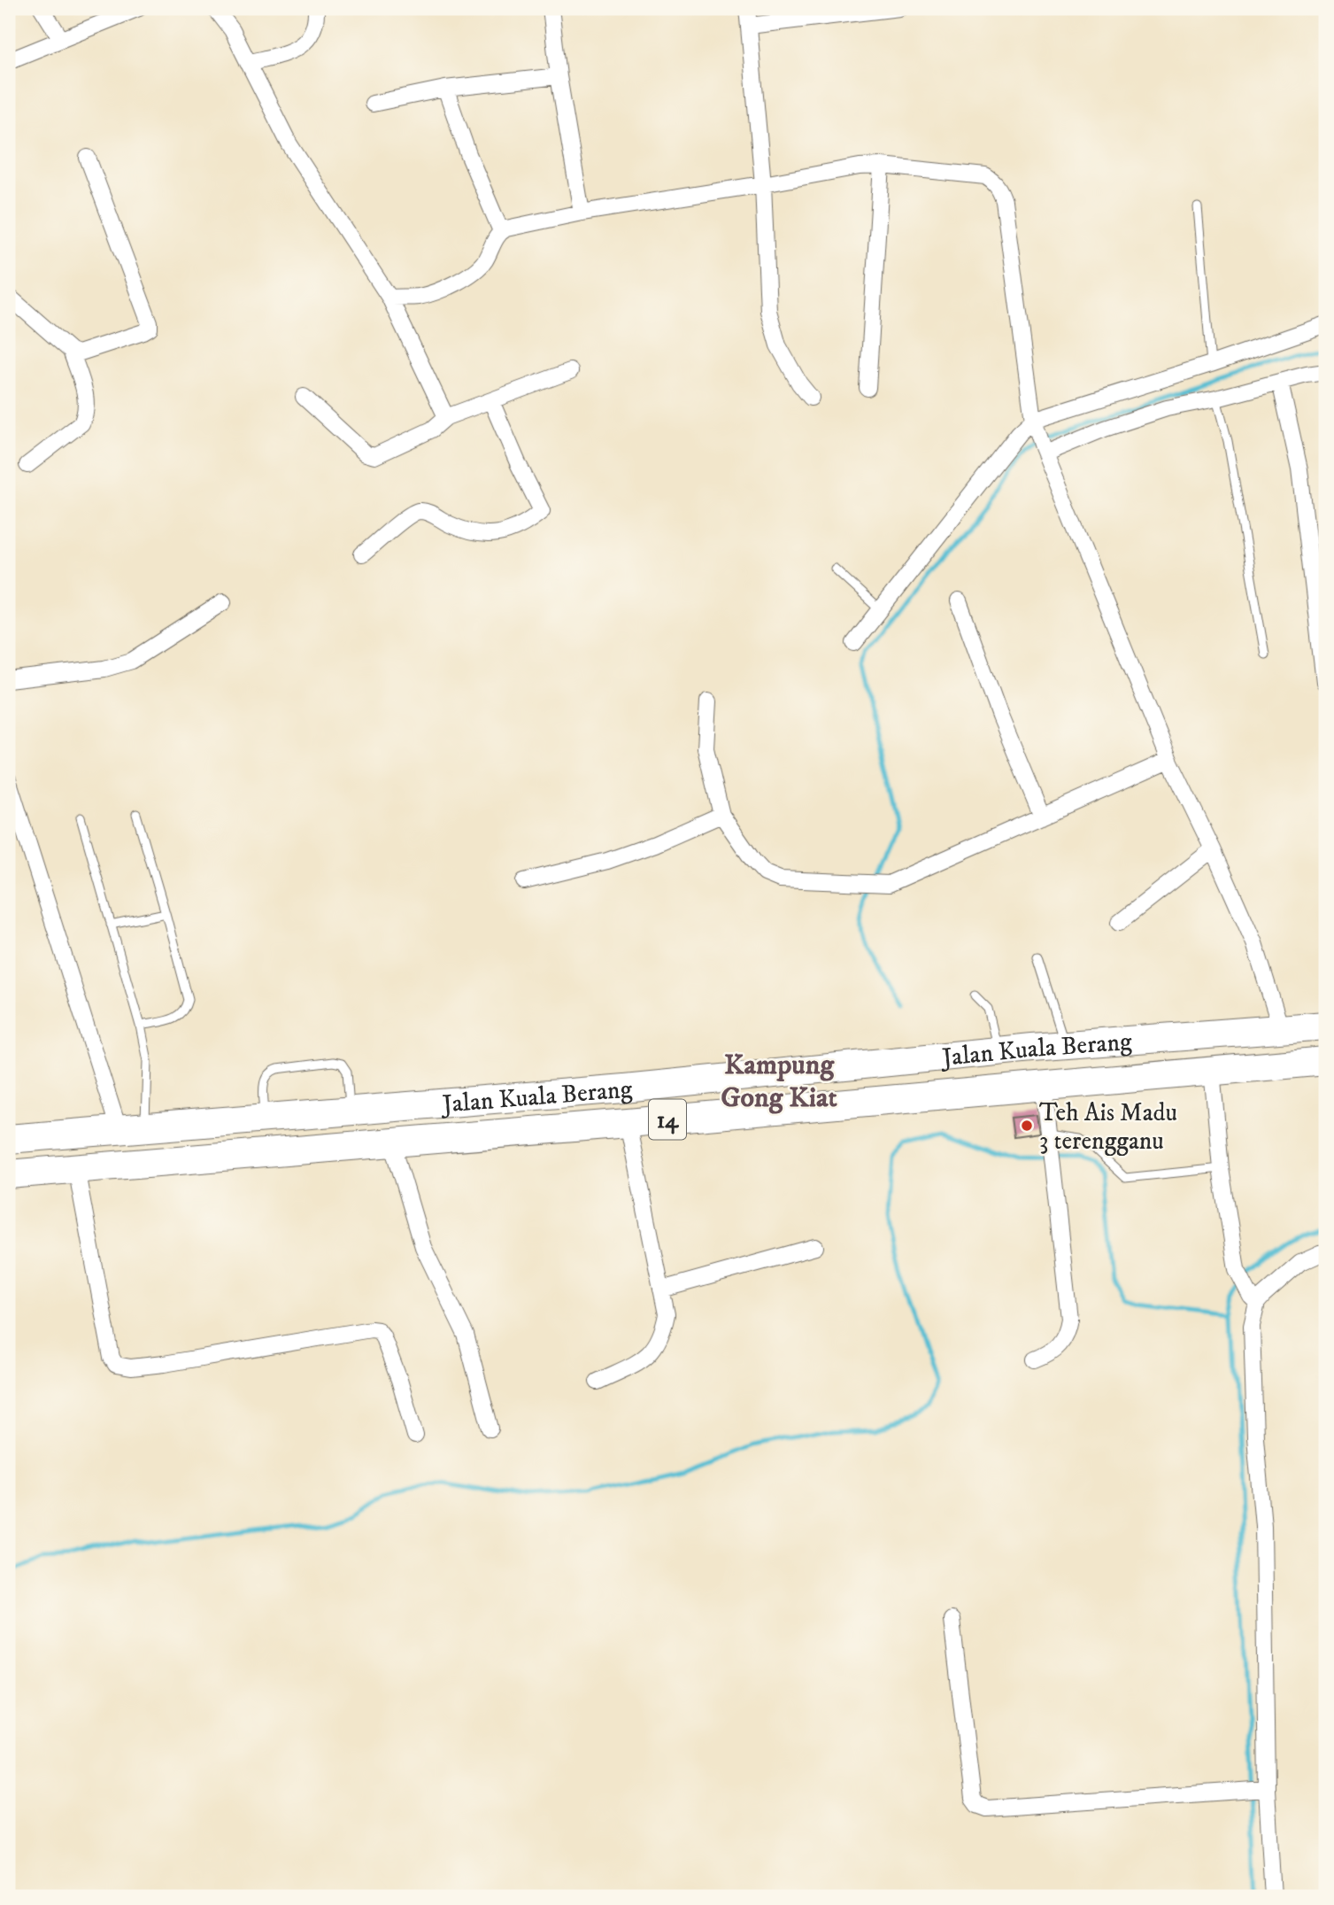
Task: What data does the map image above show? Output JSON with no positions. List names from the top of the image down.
{
  "streets": {
    "highway": ["Jalan Kuala Berang", "14"]
  },
  "districts": ["Kampung Gong Kiat"],
  "places": ["Teh Ais Madu 3 terengganu"]
}
